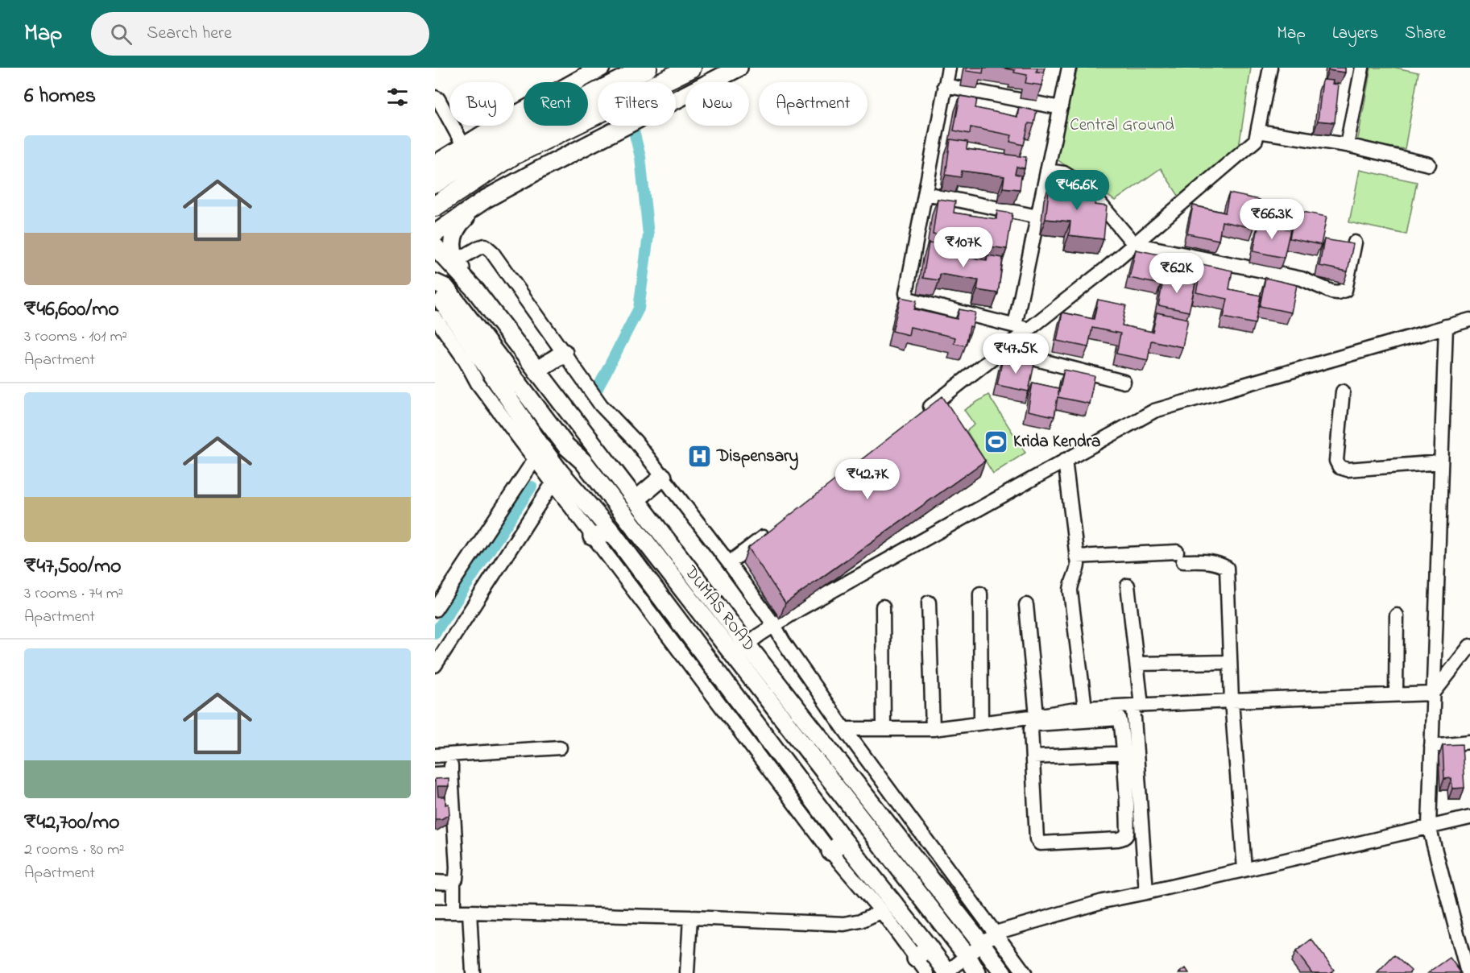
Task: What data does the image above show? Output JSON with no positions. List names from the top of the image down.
{
  "streets": {
    "main road": ["DUMAS ROAD"]
  },
  "parks": ["Central Ground"],
  "places": {
    "sports": ["Krida Kendra"],
    "hospital": ["Dispensary"]
  },
  "page": {
    "header": "Map",
    "search": "Search here",
    "nav": ["Map", "Layers", "Share"],
    "heading": "6 homes",
    "chip": [
      "Buy",
      "Rent",
      "Filters",
      "New",
      "Apartment"
    ],
    "list": [
      {
        "name": "₹46,600/mo",
        "note": "3 rooms · 101 m² · Apartment"
      },
      {
        "name": "₹47,500/mo",
        "note": "3 rooms · 74 m² · Apartment"
      },
      {
        "name": "₹42,700/mo",
        "note": "2 rooms · 80 m² · Apartment"
      }
    ],
    "price": [
      "₹46.6K",
      "₹66.3K",
      "₹107K",
      "₹62K",
      "₹47.5K",
      "₹42.7K"
    ]
  }
}
